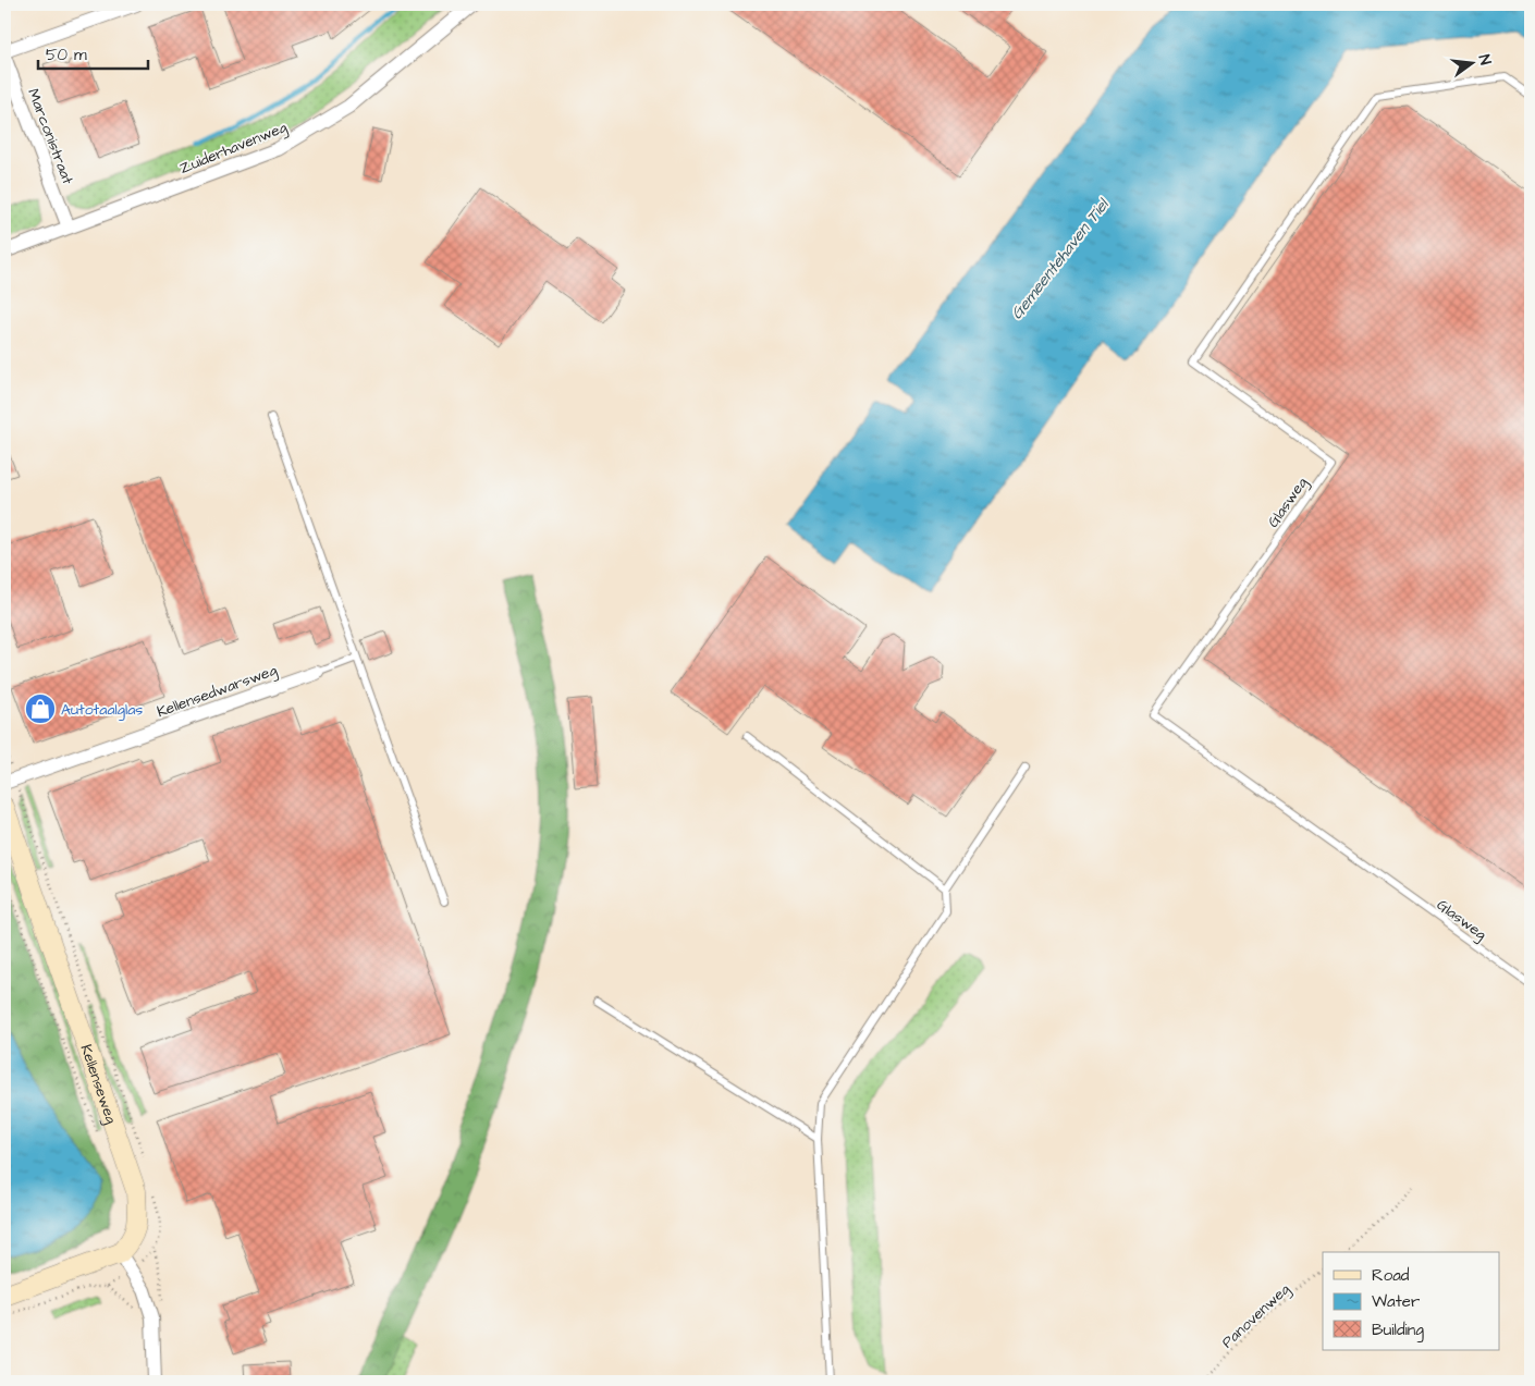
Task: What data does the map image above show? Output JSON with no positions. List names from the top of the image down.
{
  "streets": {
    "main road": ["Kellenseweg"],
    "street": ["Marconistraat", "Zuiderhavenweg", "Kellensedwarsweg"],
    "lane": ["Glasweg"],
    "path": ["Panovenweg"]
  },
  "crossings": [
    ["Marconistraat", "Zuiderhavenweg"]
  ],
  "water": ["Gemeentehaven Tiel"],
  "places": {
    "shop": ["Autotaalglas"]
  },
  "legend": ["Road", "Water", "Building"],
  "scale_bar": "50 m",
  "north": "right"
}
